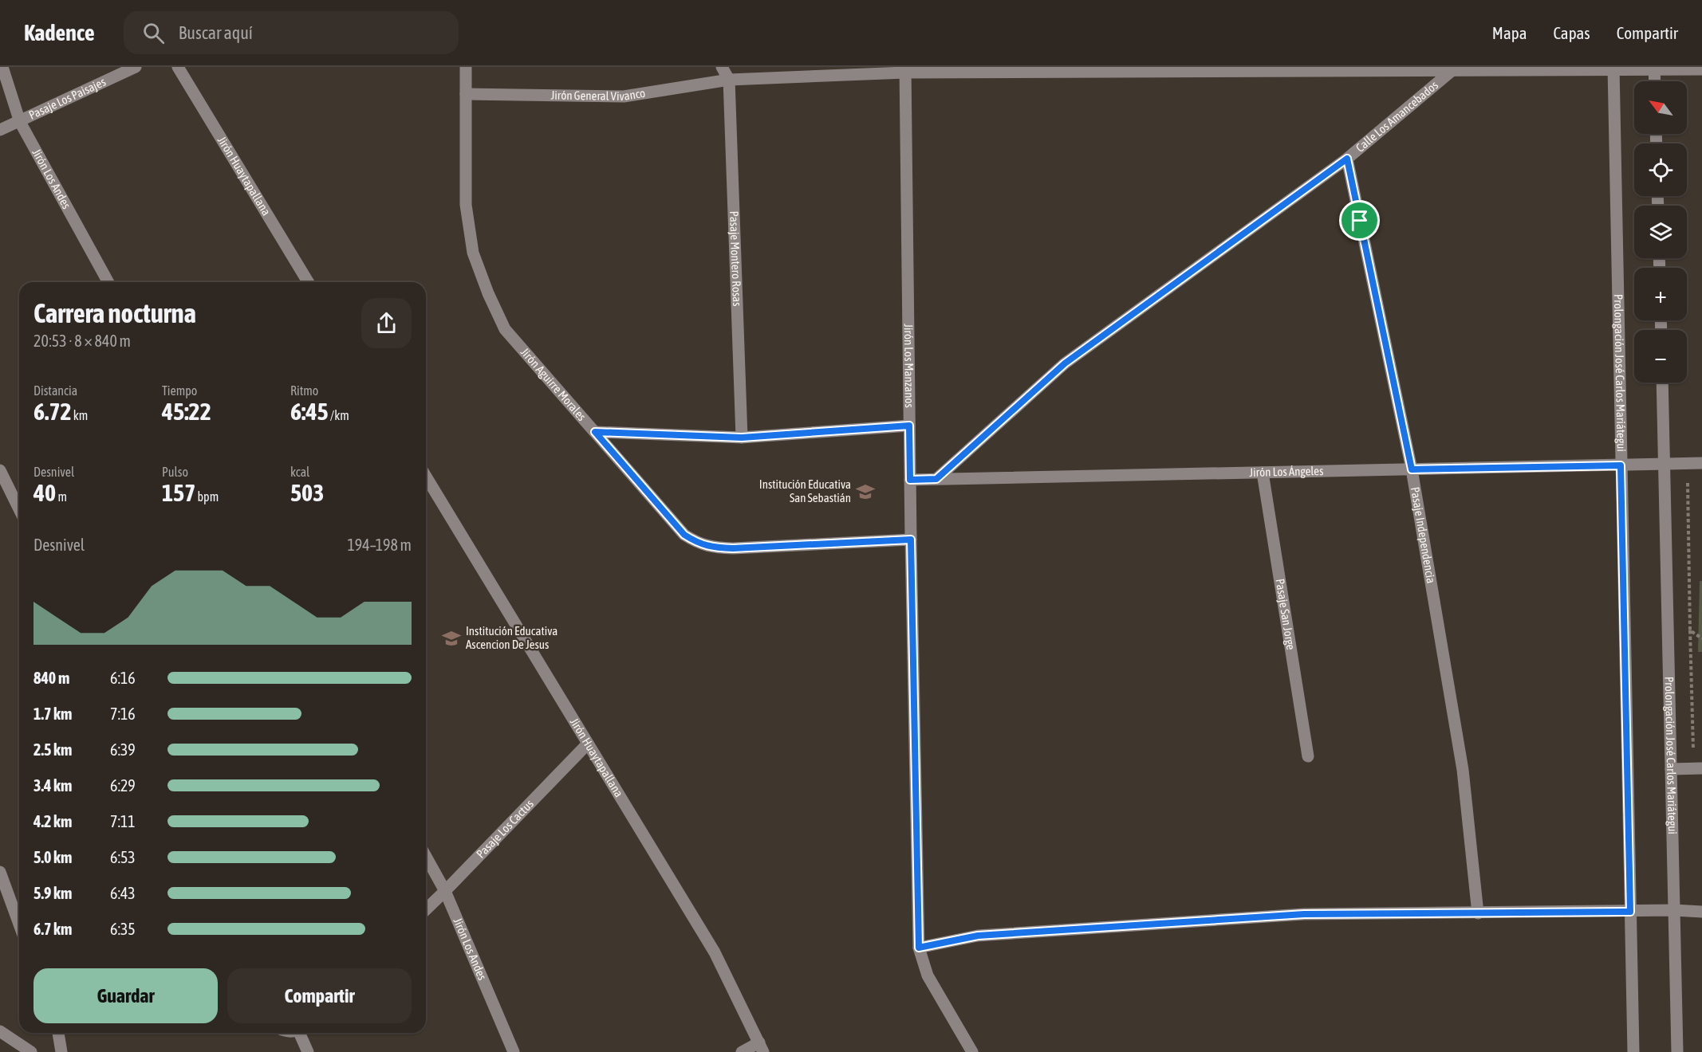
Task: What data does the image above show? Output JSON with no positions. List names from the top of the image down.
{
  "streets": {
    "street": [
      "Jirón General Vivanco",
      "Pasaje Los Paisajes",
      "Calle Los Amancebados",
      "Jirón Huaytapallana",
      "Jirón Los Andes",
      "Pasaje Montero Rosas",
      "Jirón Los Manzanos",
      "Prolongación José Carlos Mariátegui",
      "Jirón Aguirre Morales",
      "Jirón Los Ángeles",
      "Pasaje Independencia",
      "Pasaje San Jorge",
      "Pasaje Los Cactus"
    ]
  },
  "crossings": [
    ["Jirón General Vivanco", "Calle Los Amancebados"],
    ["Jirón General Vivanco", "Pasaje Montero Rosas"],
    ["Jirón General Vivanco", "Jirón Los Manzanos"],
    ["Jirón General Vivanco", "Prolongación José Carlos Mariátegui"],
    ["Jirón General Vivanco", "Jirón Aguirre Morales"],
    ["Pasaje Los Paisajes", "Jirón Los Andes"],
    ["Calle Los Amancebados", "Jirón Los Ángeles"],
    ["Calle Los Amancebados", "Pasaje Independencia"],
    ["Jirón Huaytapallana", "Pasaje Los Cactus"],
    ["Jirón Los Andes", "Pasaje Los Cactus"],
    ["Jirón Los Manzanos", "Jirón Aguirre Morales"],
    ["Jirón Los Manzanos", "Jirón Los Ángeles"],
    ["Prolongación José Carlos Mariátegui", "Jirón Los Ángeles"],
    ["Jirón Los Ángeles", "Pasaje Independencia"],
    ["Jirón Los Ángeles", "Pasaje San Jorge"]
  ],
  "places": {
    "school or university": ["Institución Educativa San Sebastián", "Institución Educativa Ascencion De Jesus"]
  },
  "north": "top left",
  "page": {
    "header": "Kadence",
    "search": "Buscar aquí",
    "nav": ["Mapa", "Capas", "Compartir"],
    "map_buttons": ["+", "−"],
    "heading": ["Carrera nocturna", "20:53 · 8 × 840 m"],
    "stats": [
      ["Distancia", "6.72 km"],
      ["Tiempo", "45:22"],
      ["Ritmo", "6:45 /km"],
      ["Desnivel", "40 m"],
      ["Pulso", "157 bpm"],
      ["kcal", "503"]
    ],
    "chart": ["Desnivel", "194–198 m"],
    "list": [
      {
        "name": "840 m",
        "note": "6:16"
      },
      {
        "name": "1.7 km",
        "note": "7:16"
      },
      {
        "name": "2.5 km",
        "note": "6:39"
      },
      {
        "name": "3.4 km",
        "note": "6:29"
      },
      {
        "name": "4.2 km",
        "note": "7:11"
      },
      {
        "name": "5.0 km",
        "note": "6:53"
      },
      {
        "name": "5.9 km",
        "note": "6:43"
      },
      {
        "name": "6.7 km",
        "note": "6:35"
      }
    ],
    "buttons": ["Guardar", "Compartir"]
  }
}
